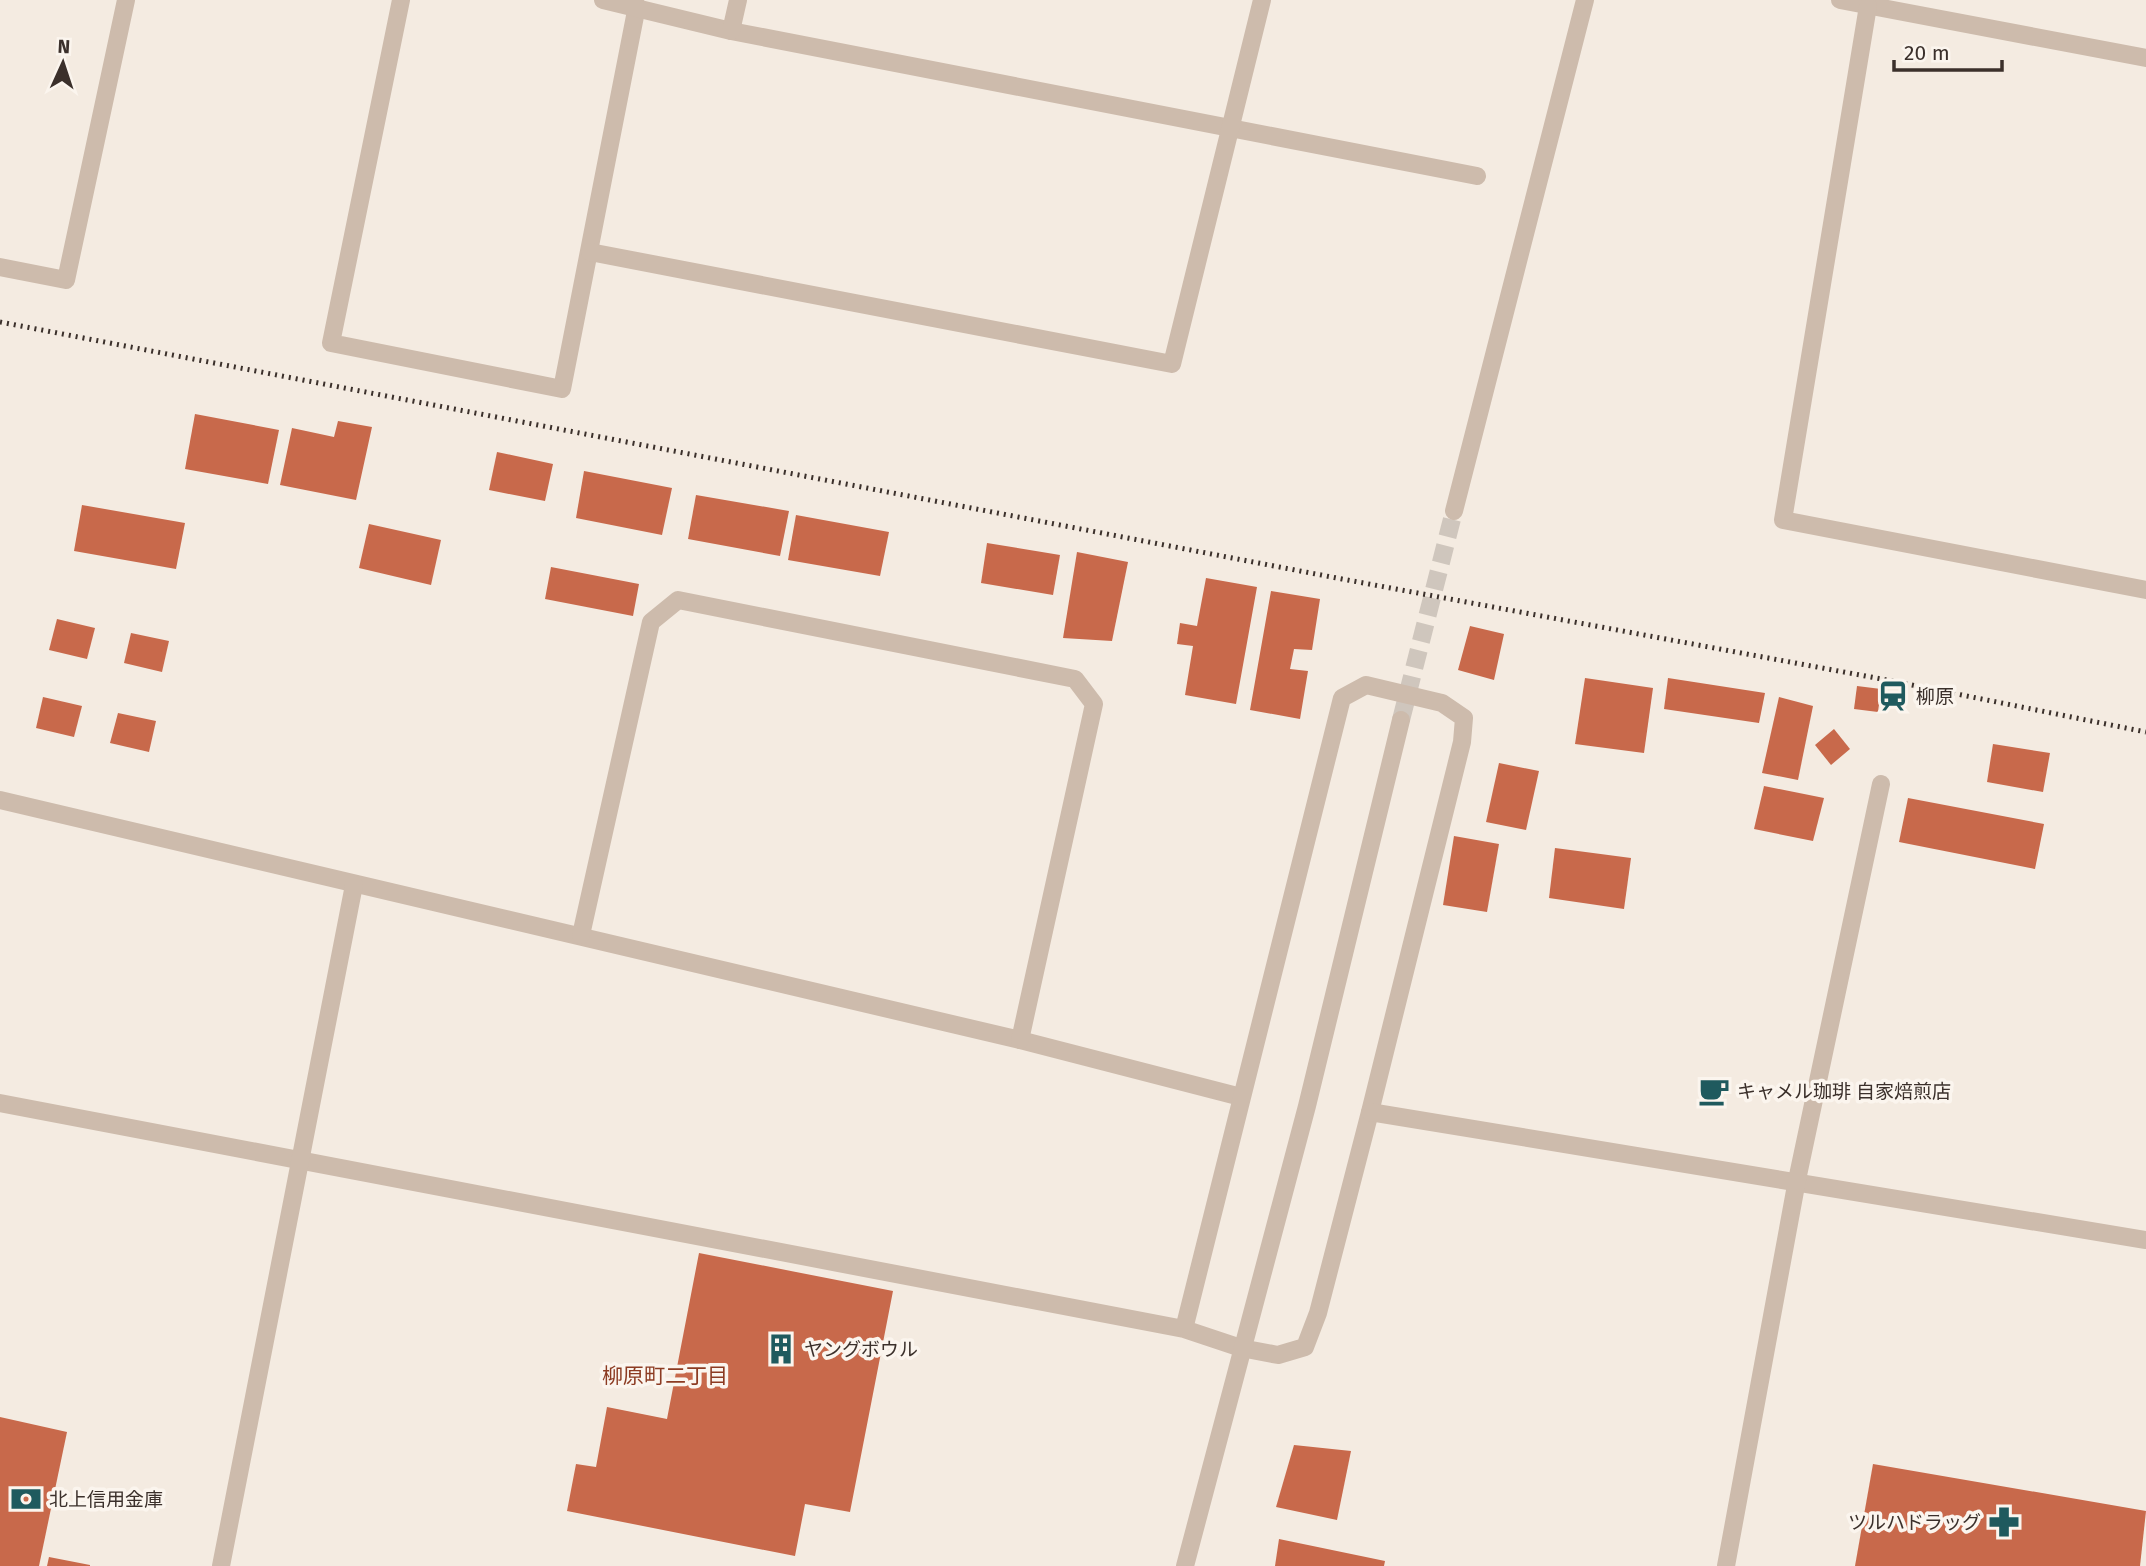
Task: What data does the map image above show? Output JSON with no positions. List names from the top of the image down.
{
  "districts": ["柳原町二丁目"],
  "places": {
    "station": ["柳原"],
    "cafe": ["キャメル珈琲 自家焙煎店"],
    "building": ["ヤングボウル"],
    "bank": ["北上信用金庫"],
    "pharmacy": ["ツルハドラッグ"]
  },
  "scale_bar": "20 m",
  "north": "top"
}
